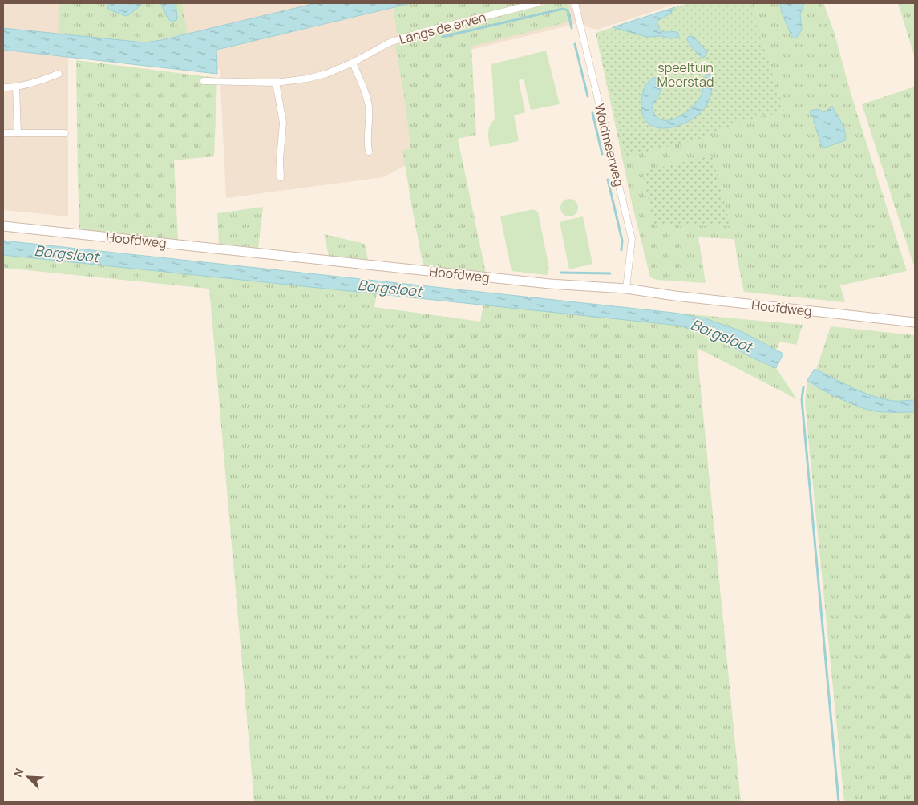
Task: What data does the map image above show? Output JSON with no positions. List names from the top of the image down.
{
  "streets": {
    "main road": ["Hoofdweg"],
    "street": ["Langs de erven", "Woldmeerweg"]
  },
  "crossings": [
    ["Woldmeerweg", "Hoofdweg"]
  ],
  "water": ["Borgsloot"],
  "parks": ["speeltuin Meerstad"],
  "north": "top left"
}
